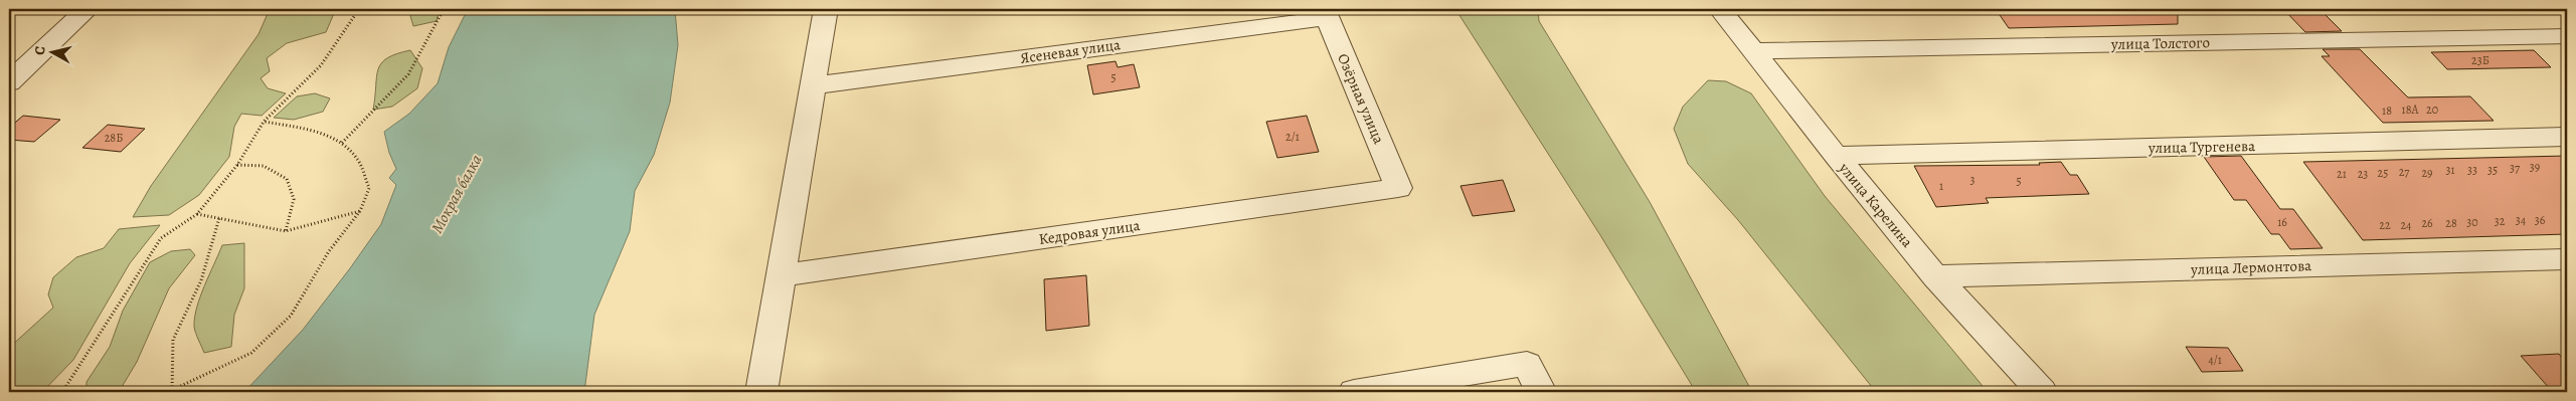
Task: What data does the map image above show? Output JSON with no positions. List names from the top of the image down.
{
  "streets": {
    "street": [
      "улица Толстого",
      "Ясеневая улица",
      "Озёрная улица",
      "улица Тургенева",
      "улица Карелина",
      "Кедровая улица",
      "улица Лермонтова"
    ]
  },
  "crossings": [
    ["улица Толстого", "улица Карелина"],
    ["Ясеневая улица", "Озёрная улица"],
    ["Озёрная улица", "Кедровая улица"],
    ["улица Тургенева", "улица Карелина"],
    ["улица Карелина", "улица Лермонтова"]
  ],
  "water": ["Мокрая балка"],
  "house_numbers": [
    "23Б",
    "5",
    "18А",
    "20",
    "18",
    "2/1",
    "28Б",
    "39",
    "37",
    "31",
    "33",
    "35",
    "27",
    "25",
    "29",
    "21",
    "23",
    "3",
    "5",
    "1",
    "34",
    "36",
    "32",
    "16",
    "30",
    "26",
    "28",
    "22",
    "24",
    "4/1"
  ],
  "north": "left"
}
